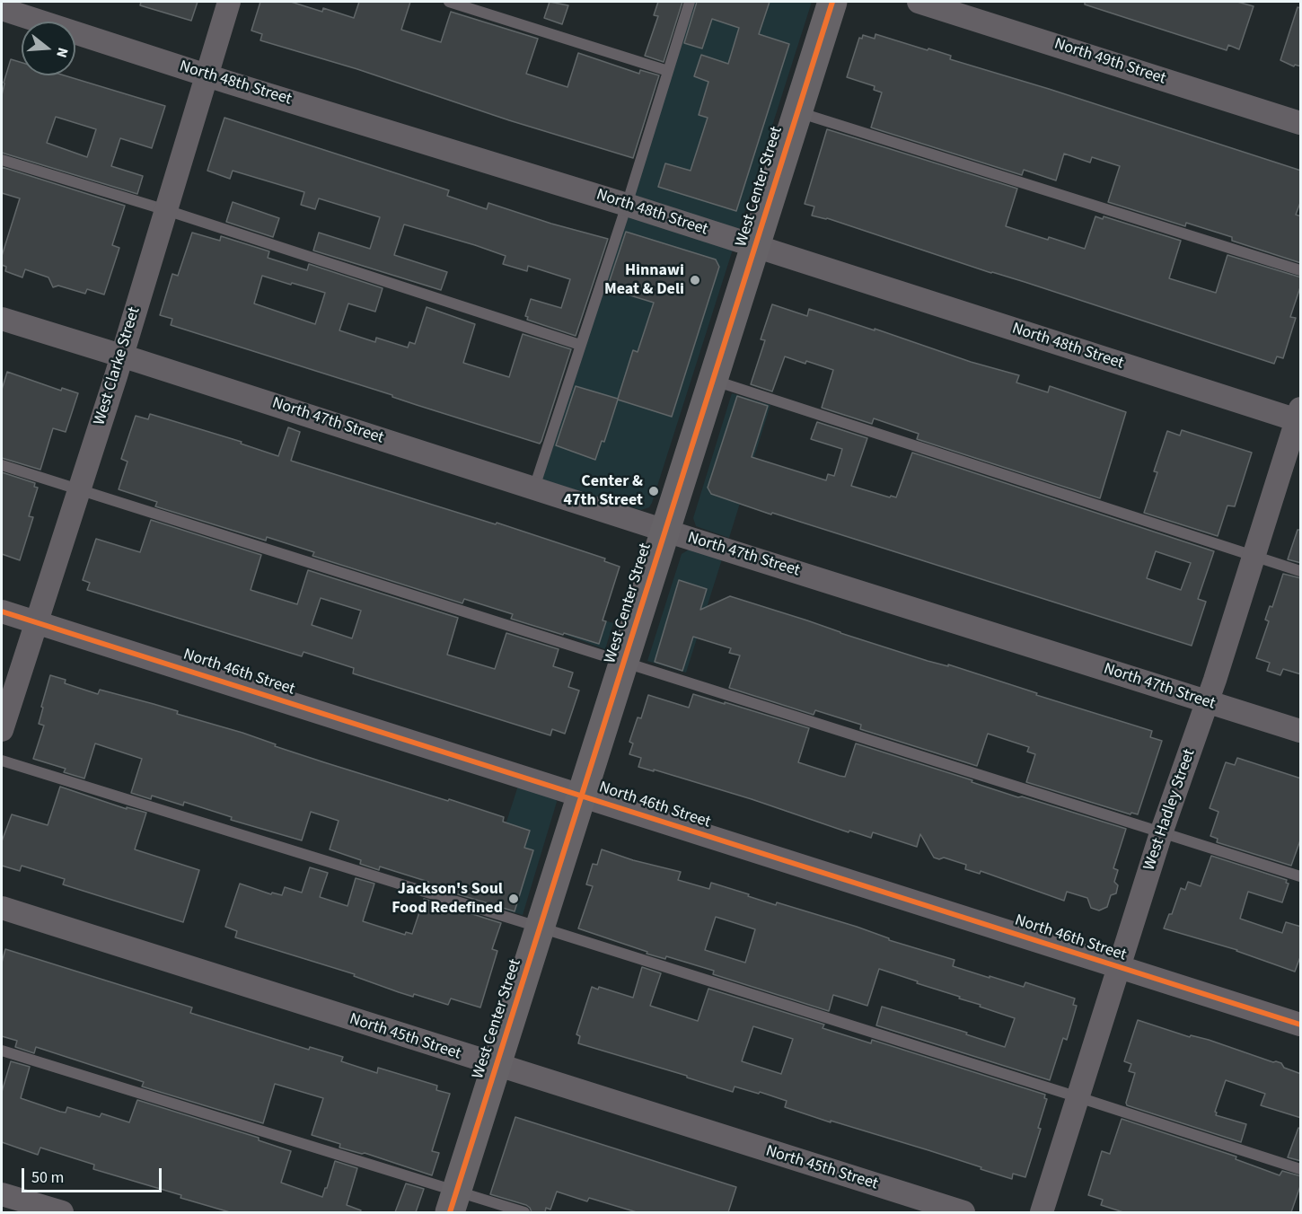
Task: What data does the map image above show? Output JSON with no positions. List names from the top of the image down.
{
  "streets": {
    "street": [
      "North 49th Street",
      "North 48th Street",
      "West Center Street",
      "West Clarke Street",
      "North 47th Street",
      "North 46th Street",
      "West Hadley Street",
      "North 45th Street"
    ]
  },
  "crossings": [
    ["North 48th Street", "West Center Street"],
    ["North 48th Street", "West Clarke Street"],
    ["North 48th Street", "West Hadley Street"],
    ["West Center Street", "North 47th Street"],
    ["West Center Street", "North 46th Street"],
    ["West Center Street", "North 45th Street"],
    ["West Clarke Street", "North 47th Street"],
    ["West Clarke Street", "North 46th Street"],
    ["North 47th Street", "West Hadley Street"],
    ["North 46th Street", "West Hadley Street"]
  ],
  "places": ["Hinnawi Meat & Deli", "Center & 47th Street", "Jackson's Soul Food Redefined"],
  "scale_bar": "50 m",
  "north": "right"
}
